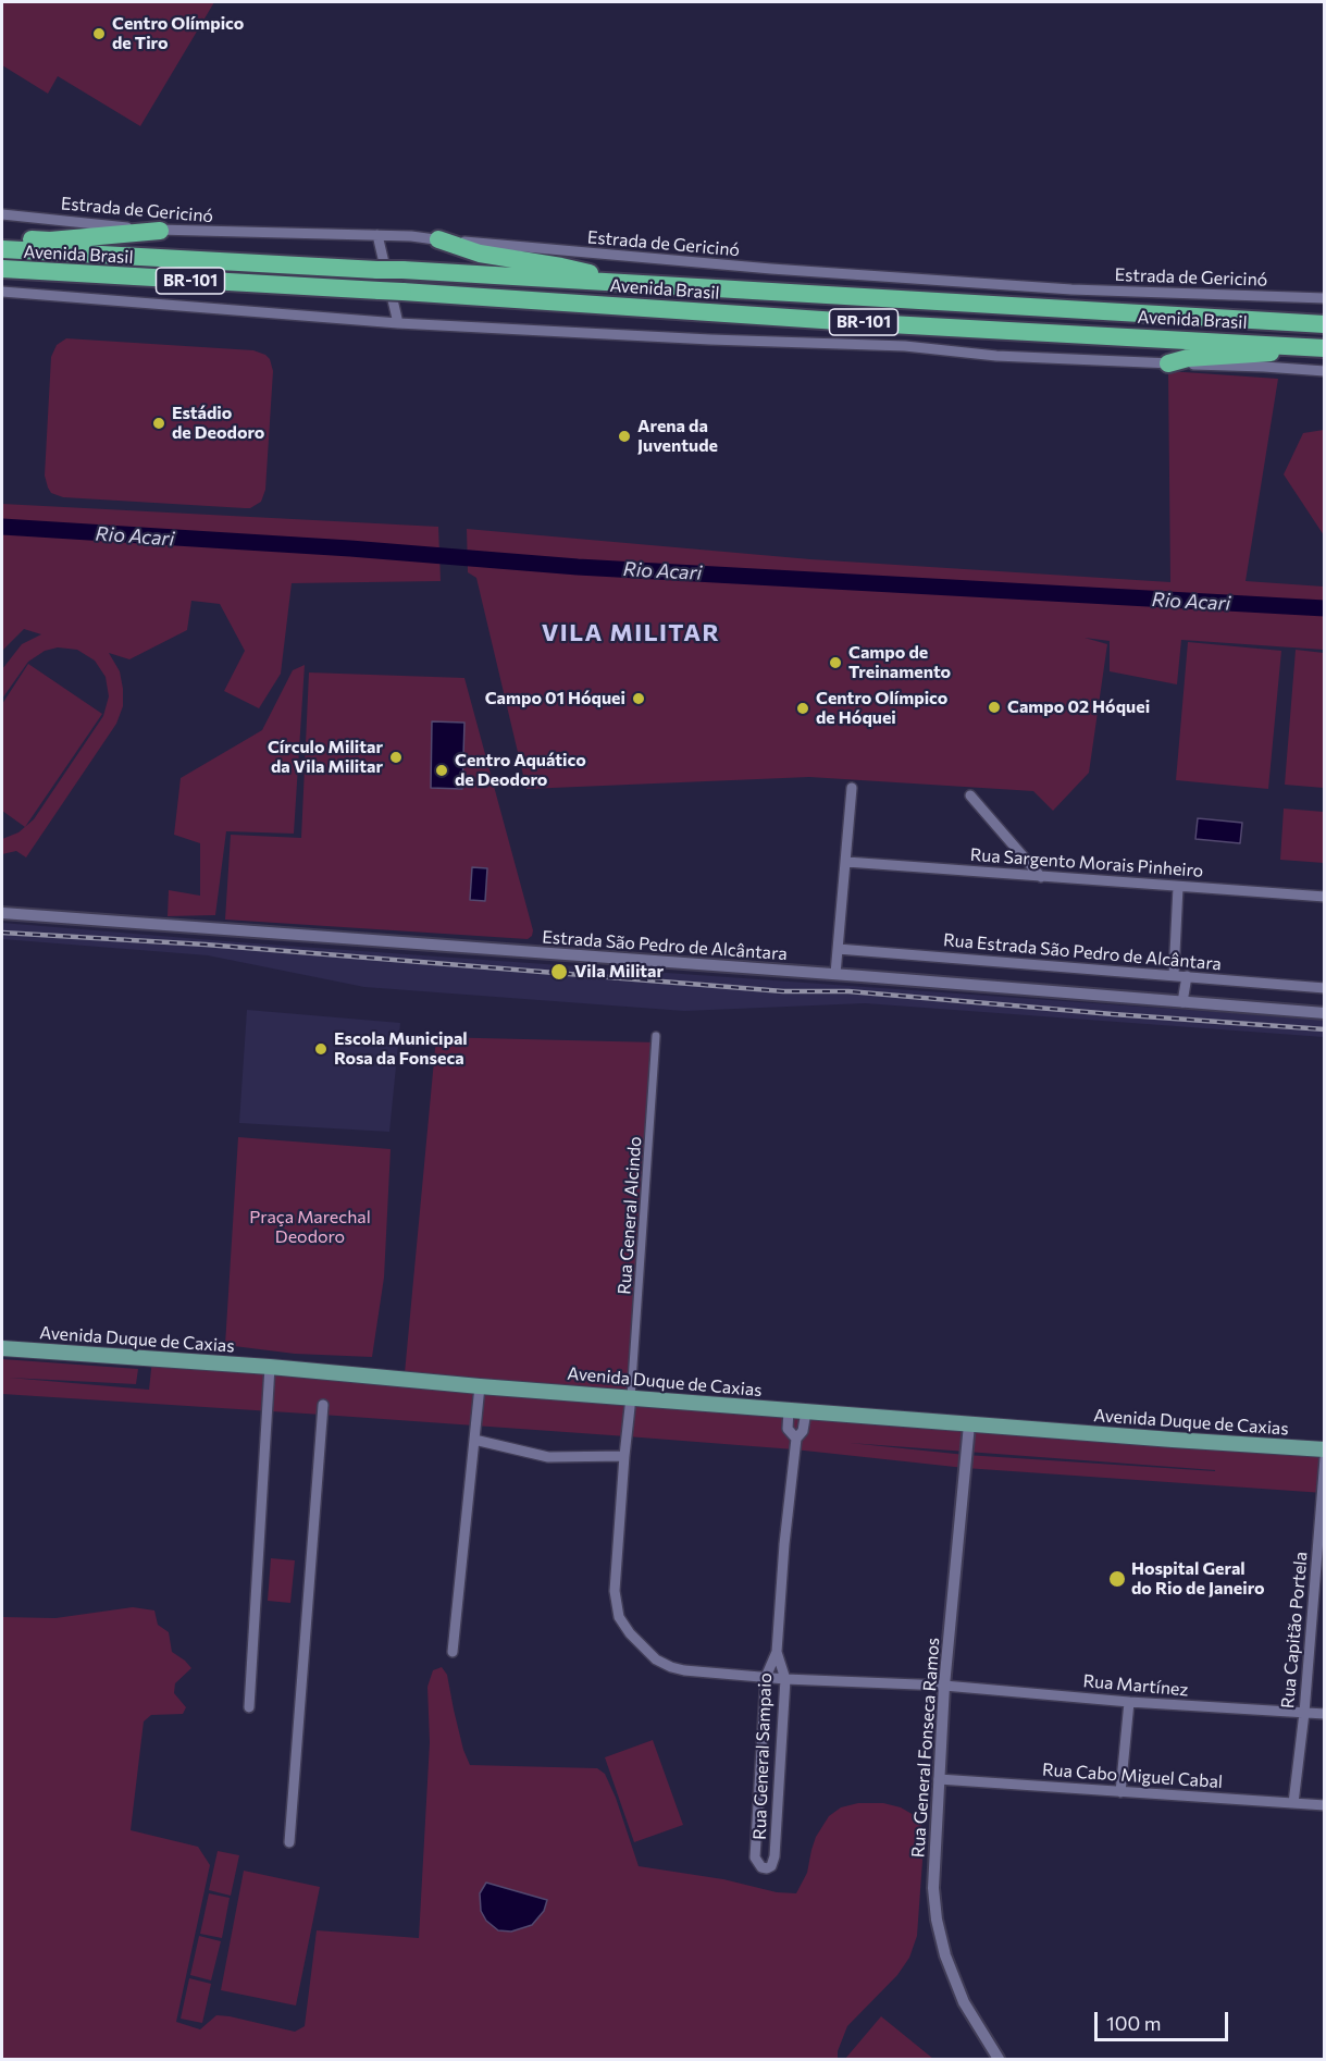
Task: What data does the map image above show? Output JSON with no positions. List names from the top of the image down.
{
  "streets": {
    "highway": ["Avenida Brasil", "BR-101"],
    "main road": ["Avenida Duque de Caxias"],
    "street": [
      "Estrada de Gericinó",
      "Rua Sargento Morais Pinheiro",
      "Estrada São Pedro de Alcântara",
      "Rua Estrada São Pedro de Alcântara",
      "Rua General Alcindo",
      "Rua Capitão Portela",
      "Rua Martínez",
      "Rua General Fonseca Ramos",
      "Rua General Sampaio",
      "Rua Cabo Miguel Cabal"
    ]
  },
  "crossings": [
    ["Rua General Alcindo", "Avenida Duque de Caxias"],
    ["Rua General Alcindo", "Rua Martínez"],
    ["Avenida Duque de Caxias", "Rua Martínez"],
    ["Avenida Duque de Caxias", "Rua General Fonseca Ramos"],
    ["Avenida Duque de Caxias", "Rua General Sampaio"],
    ["Rua Capitão Portela", "Rua Martínez"],
    ["Rua Capitão Portela", "Rua Cabo Miguel Cabal"],
    ["Rua Martínez", "Rua General Fonseca Ramos"],
    ["Rua Martínez", "Rua General Sampaio"],
    ["Rua General Fonseca Ramos", "Rua Cabo Miguel Cabal"]
  ],
  "districts": ["VILA MILITAR"],
  "water": ["Rio Acari"],
  "parks": ["Praça Marechal Deodoro"],
  "places": [
    "Centro Olímpico de Tiro",
    "Estádio de Deodoro",
    "Arena da Juventude",
    "Campo de Treinamento",
    "Campo 01 Hóquei",
    "Campo 02 Hóquei",
    "Centro Olímpico de Hóquei",
    "Círculo Militar da Vila Militar",
    "Centro Aquático de Deodoro",
    "Vila Militar",
    "Escola Municipal Rosa da Fonseca",
    "Hospital Geral do Rio de Janeiro"
  ],
  "scale_bar": "100 m"
}
